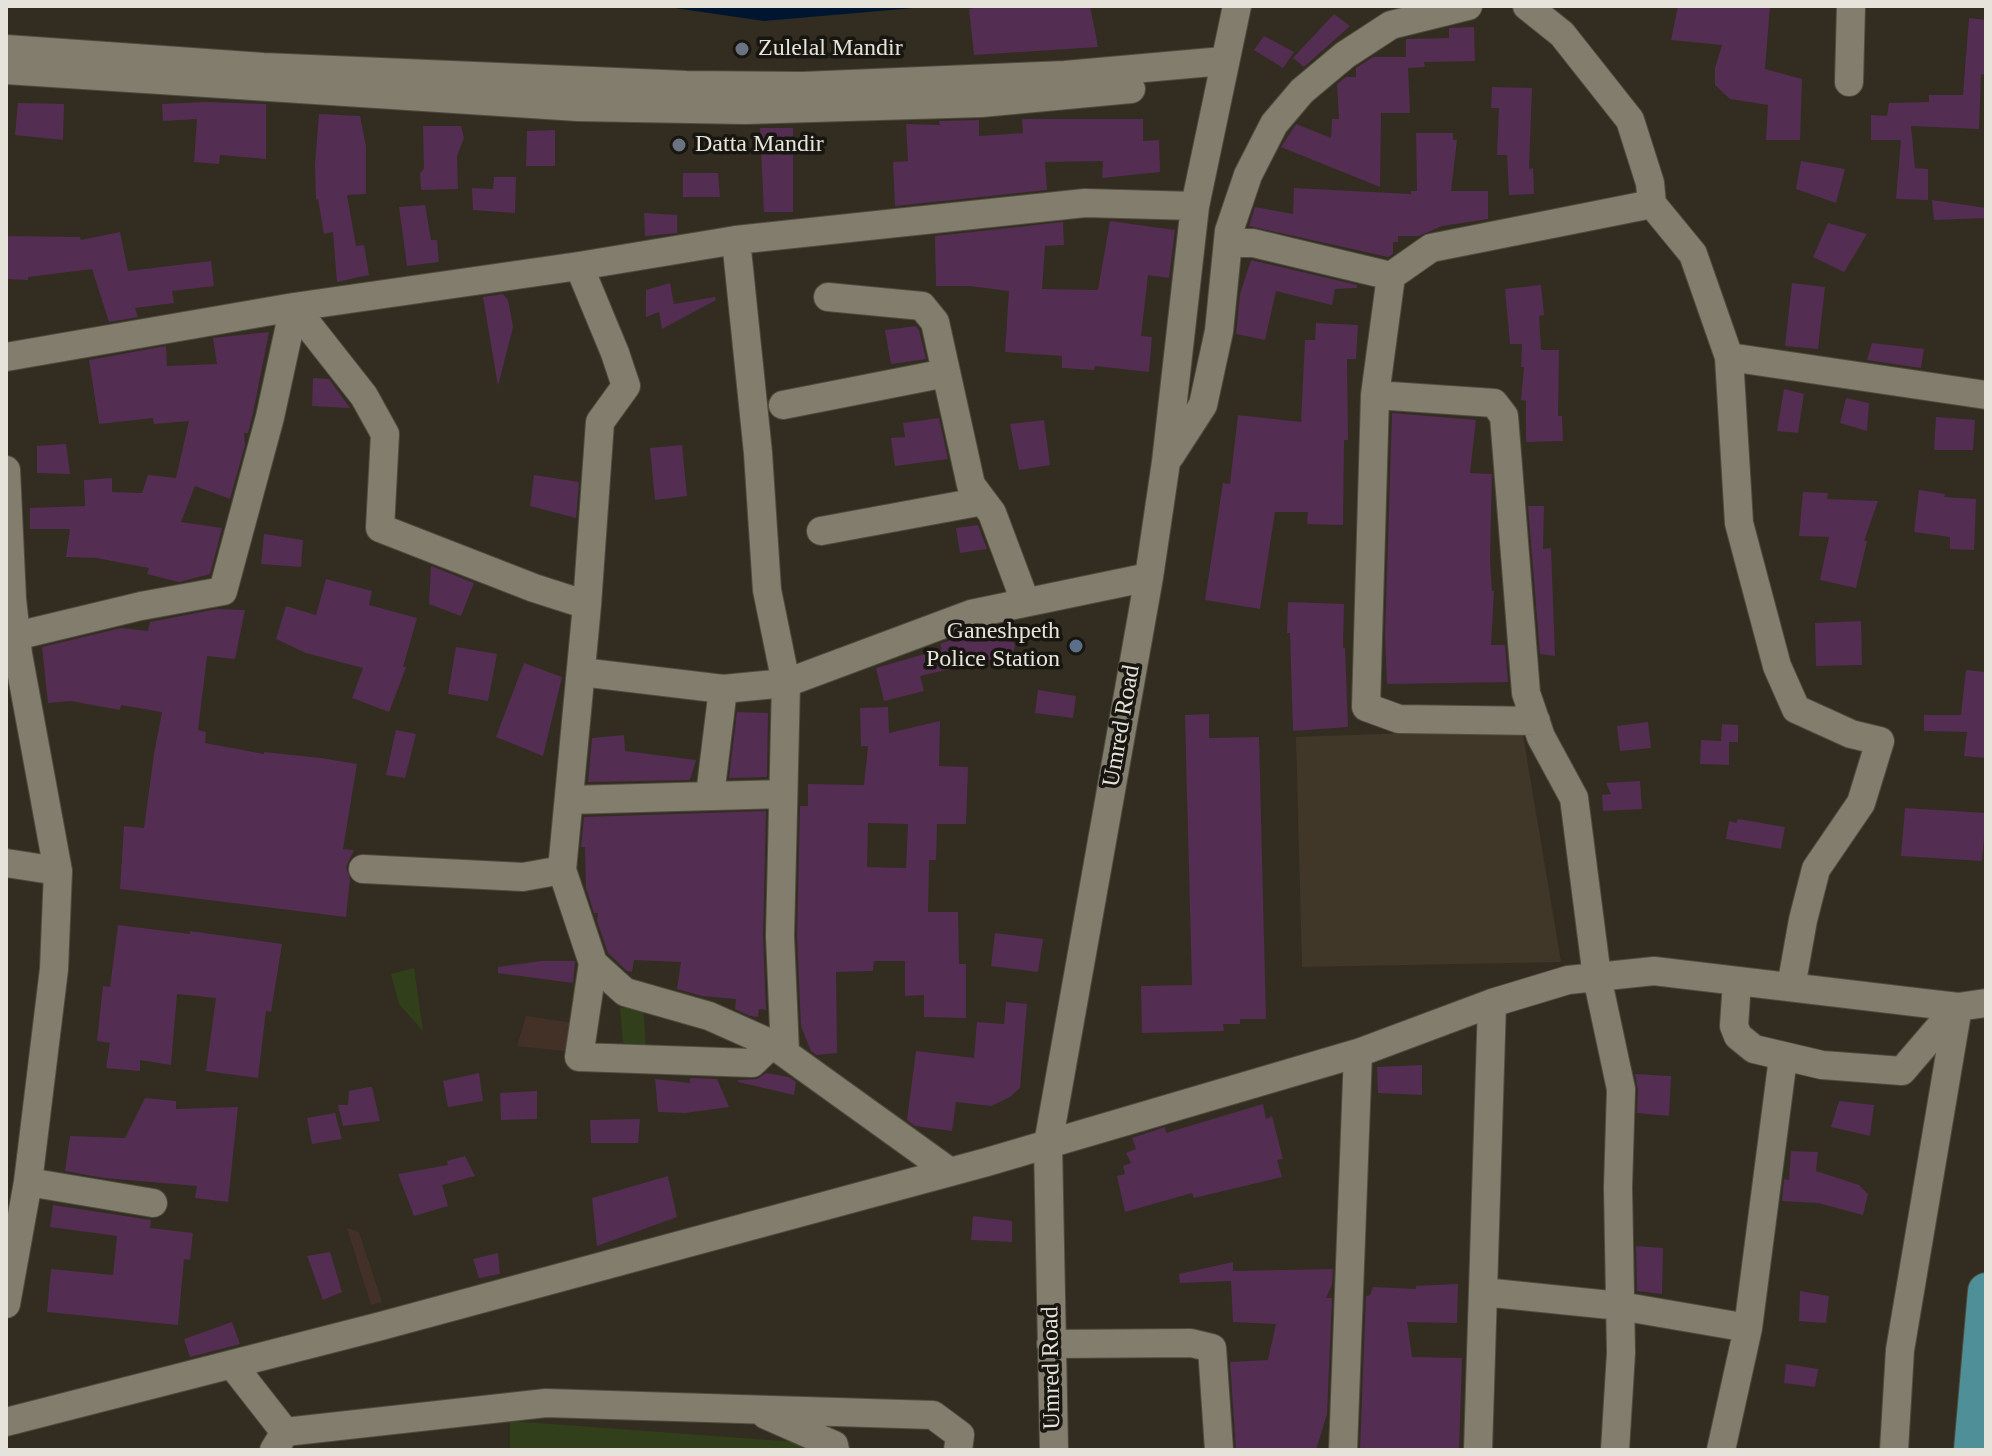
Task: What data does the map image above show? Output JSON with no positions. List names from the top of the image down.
{
  "streets": {
    "street": ["Umred Road"]
  },
  "places": ["Zulelal Mandir", "Datta Mandir", "Ganeshpeth Police Station"]
}
